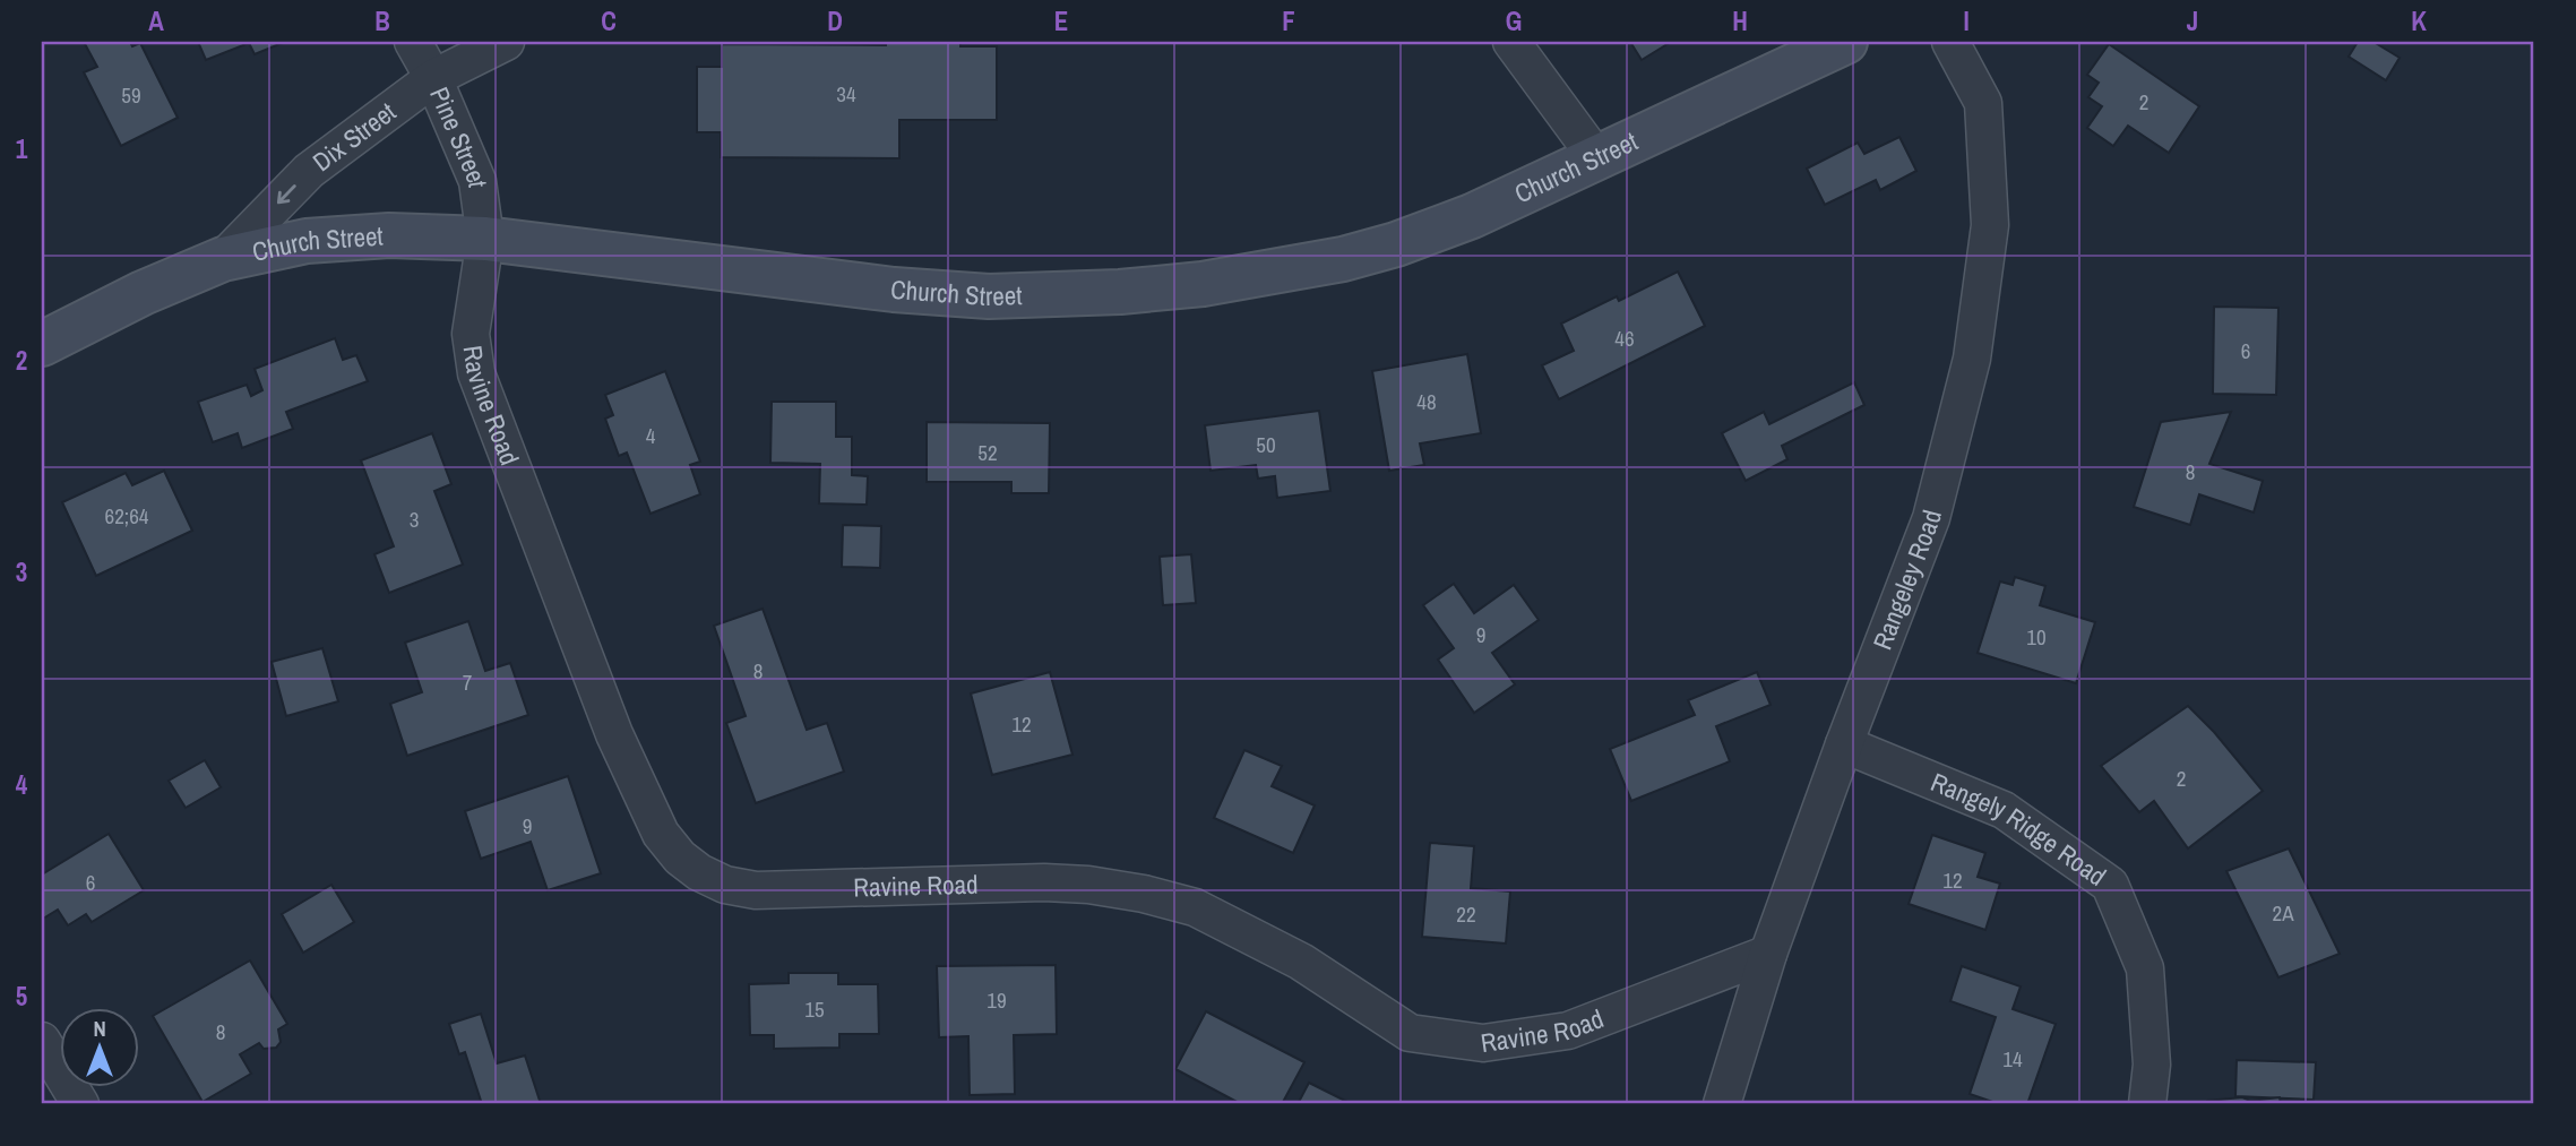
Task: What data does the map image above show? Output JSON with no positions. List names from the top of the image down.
{
  "streets": {
    "main road": ["Church Street"],
    "street": [
      "Dix Street",
      "Pine Street",
      "Ravine Road",
      "Rangeley Road",
      "Rangely Ridge Road"
    ]
  },
  "crossings": [
    ["Dix Street", "Pine Street"],
    ["Dix Street", "Church Street"],
    ["Pine Street", "Church Street"],
    ["Pine Street", "Ravine Road"],
    ["Church Street", "Ravine Road"],
    ["Ravine Road", "Rangeley Road"],
    ["Rangeley Road", "Rangely Ridge Road"]
  ],
  "one_way": ["Dix Street"],
  "house_numbers": [
    "34",
    "59",
    "2",
    "46",
    "6",
    "48",
    "4",
    "50",
    "52",
    "8",
    "62;64",
    "3",
    "9",
    "10",
    "8",
    "7",
    "12",
    "2",
    "9",
    "12",
    "6",
    "2A",
    "22",
    "19",
    "15",
    "8",
    "14"
  ],
  "north": "top",
  "grid": {
    "columns": [
      "A",
      "B",
      "C",
      "D",
      "E",
      "F",
      "G",
      "H",
      "I",
      "J",
      "K"
    ],
    "rows": [
      "1",
      "2",
      "3",
      "4",
      "5"
    ]
  }
}
